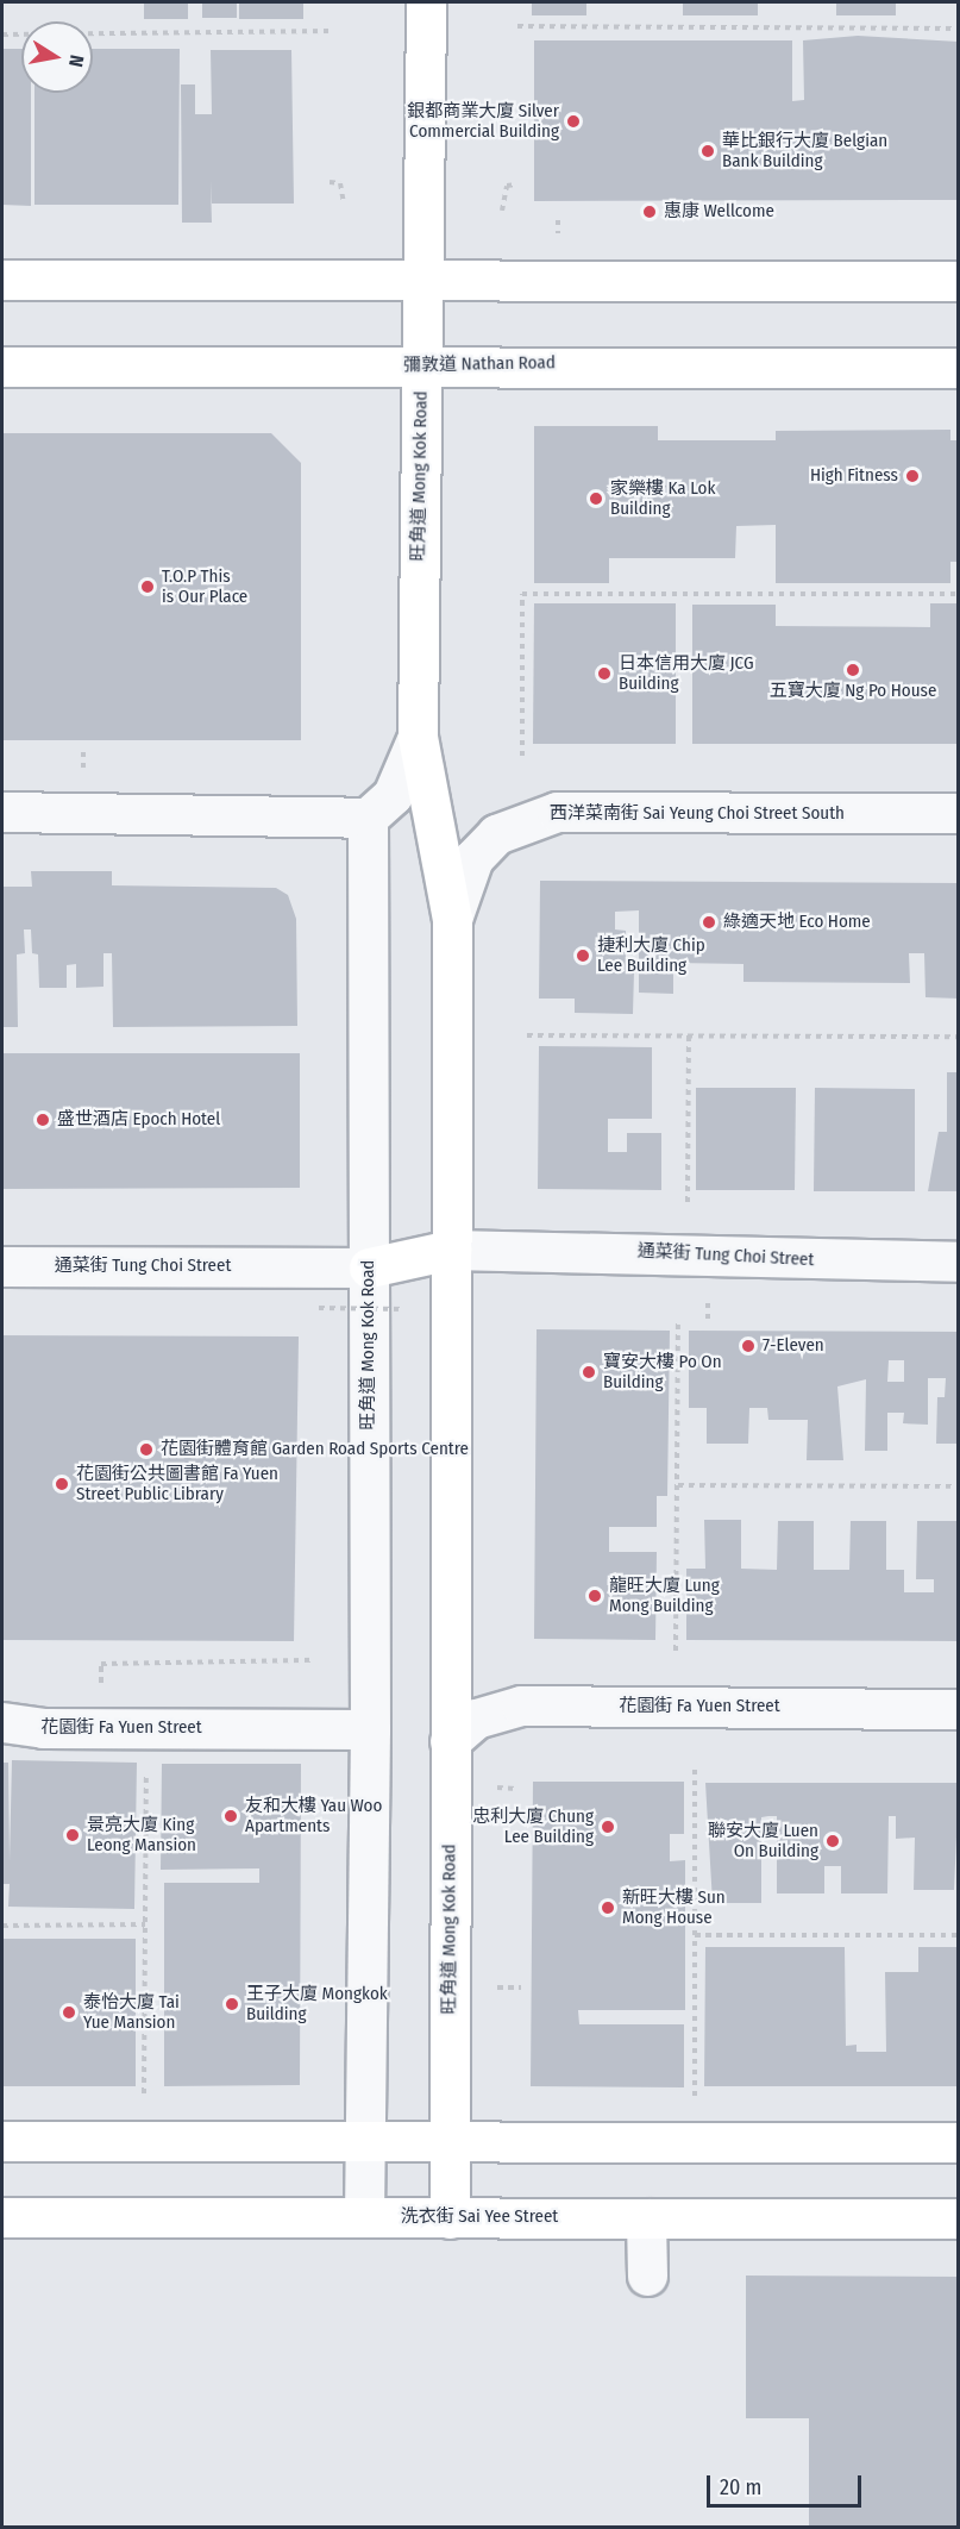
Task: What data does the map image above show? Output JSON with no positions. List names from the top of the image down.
{
  "streets": {
    "main road": ["彌敦道 Nathan Road", "旺角道 Mong Kok Road", "洗衣街 Sai Yee Street"],
    "street": ["西洋菜南街 Sai Yeung Choi Street South", "通菜街 Tung Choi Street", "花園街 Fa Yuen Street"]
  },
  "crossings": [
    ["彌敦道 Nathan Road", "旺角道 Mong Kok Road"],
    ["旺角道 Mong Kok Road", "西洋菜南街 Sai Yeung Choi Street South"],
    ["旺角道 Mong Kok Road", "通菜街 Tung Choi Street"],
    ["旺角道 Mong Kok Road", "花園街 Fa Yuen Street"],
    ["旺角道 Mong Kok Road", "洗衣街 Sai Yee Street"]
  ],
  "places": [
    "銀都商業大廈 Silver Commercial Building",
    "華比銀行大廈 Belgian Bank Building",
    "惠康 Wellcome",
    "High Fitness",
    "家樂樓 Ka Lok Building",
    "T.O.P This is Our Place",
    "五寶大廈 Ng Po House",
    "日本信用大廈 JCG Building",
    "綠適天地 Eco Home",
    "捷利大廈 Chip Lee Building",
    "盛世酒店 Epoch Hotel",
    "7-Eleven",
    "寶安大樓 Po On Building",
    "花園街體育館 Garden Road Sports Centre",
    "花園街公共圖書館 Fa Yuen Street Public Library",
    "龍旺大廈 Lung Mong Building",
    "友和大樓 Yau Woo Apartments",
    "忠利大廈 Chung Lee Building",
    "景亮大廈 King Leong Mansion",
    "聯安大廈 Luen On Building",
    "新旺大樓 Sun Mong House",
    "王子大廈 Mongkok Building",
    "泰怡大廈 Tai Yue Mansion"
  ],
  "scale_bar": "20 m",
  "north": "right"
}
